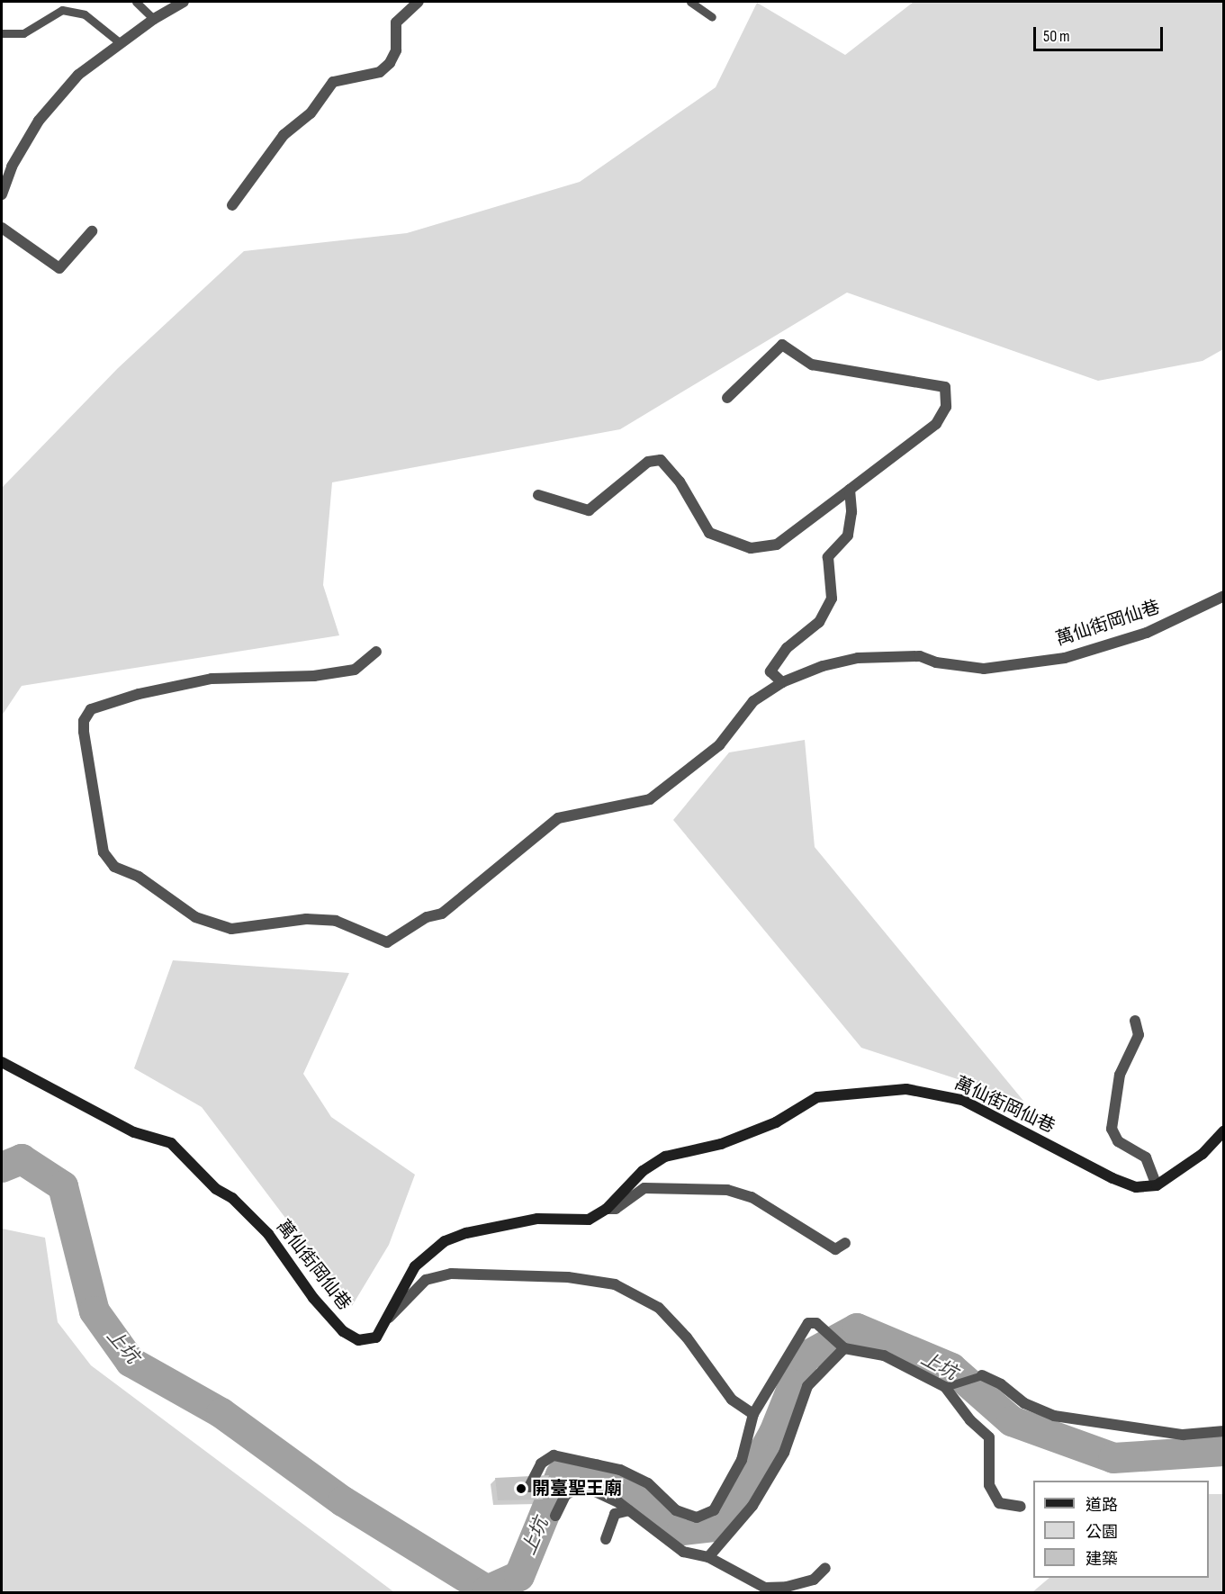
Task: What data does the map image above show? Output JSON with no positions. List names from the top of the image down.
{
  "streets": {
    "street": ["萬仙街岡仙巷"]
  },
  "water": ["上坑"],
  "places": ["開臺聖王廟"],
  "legend": ["道路", "公園", "建築"],
  "scale_bar": "50 m"
}
